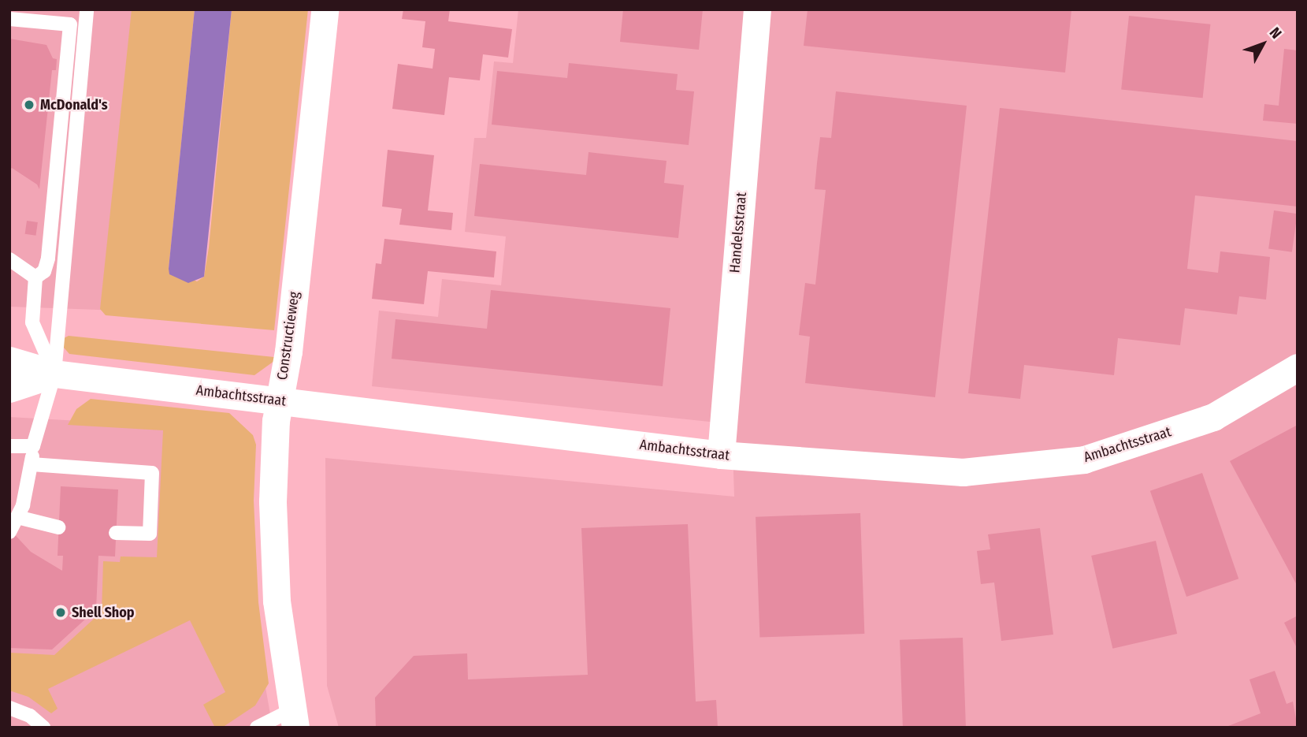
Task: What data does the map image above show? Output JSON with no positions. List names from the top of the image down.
{
  "streets": {
    "street": ["Handelsstraat", "Constructieweg", "Ambachtsstraat"]
  },
  "crossings": [
    ["Handelsstraat", "Ambachtsstraat"],
    ["Constructieweg", "Ambachtsstraat"]
  ],
  "places": ["McDonald's", "Shell Shop"],
  "north": "top right"
}
